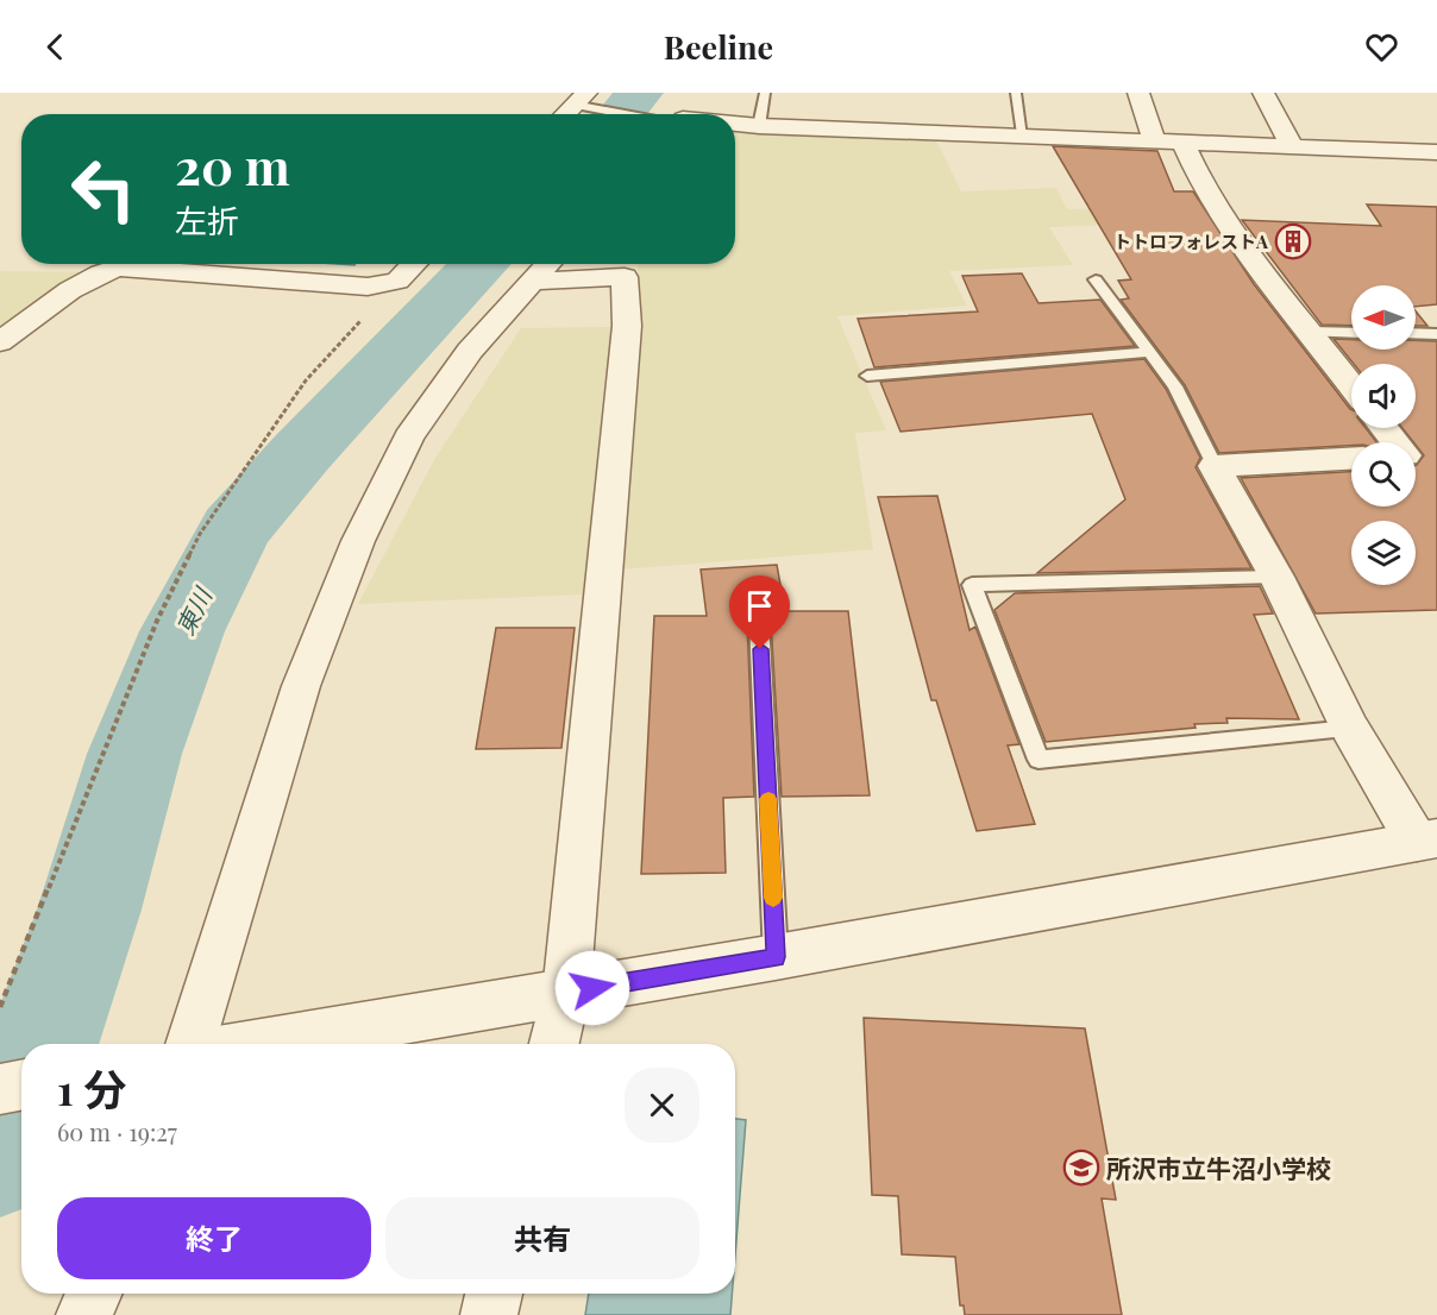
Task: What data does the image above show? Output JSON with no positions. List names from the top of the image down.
{
  "water": ["東川"],
  "places": {
    "building": ["トトロフォレストA"],
    "school or university": ["所沢市立牛沼小学校"]
  },
  "north": "left",
  "page": {
    "header": "Beeline",
    "turn": ["20 m", "左折"],
    "heading": ["1 分", "60 m · 19:27"],
    "buttons": ["終了", "共有"]
  }
}
